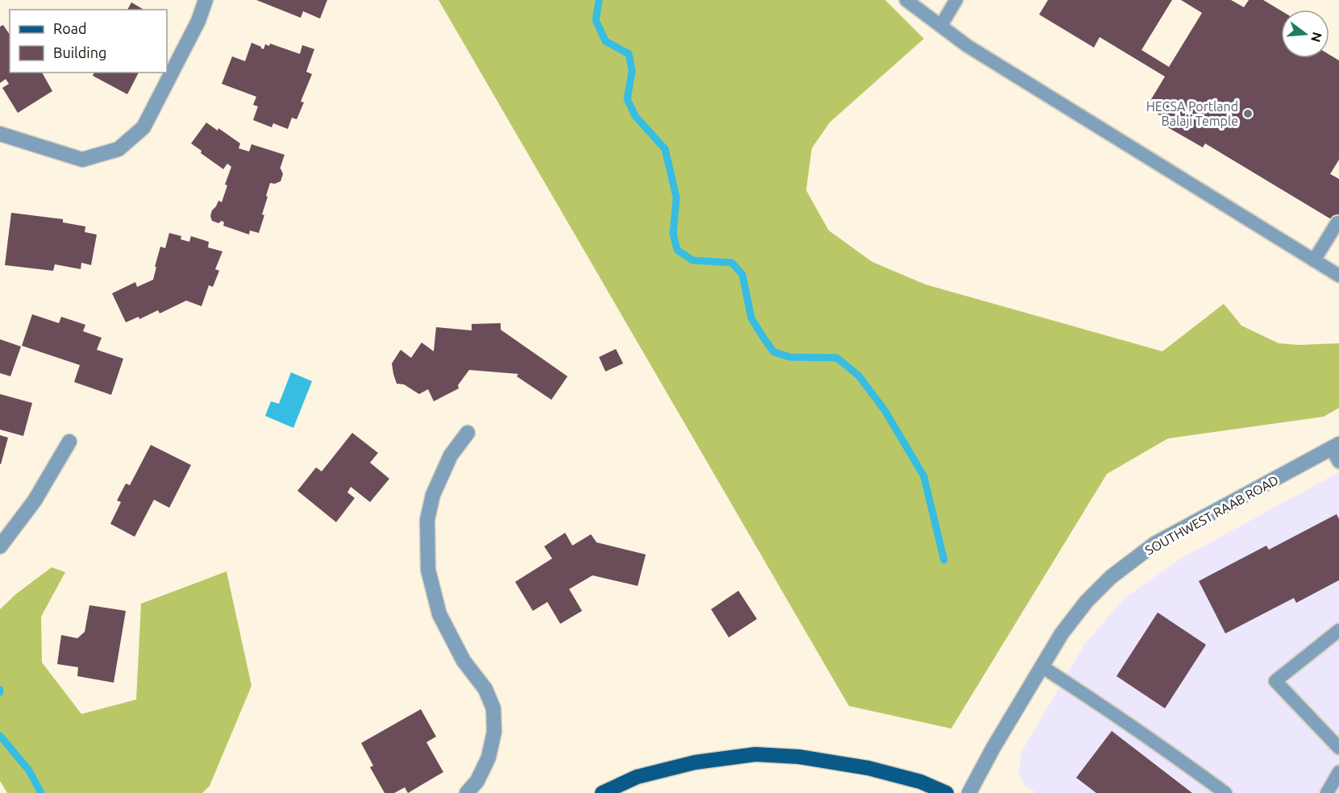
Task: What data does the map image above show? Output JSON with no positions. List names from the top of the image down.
{
  "streets": {
    "street": ["SOUTHWEST RAAB ROAD"]
  },
  "places": ["HECSA Portland Balaji Temple"],
  "legend": ["Road", "Building"],
  "north": "right"
}
